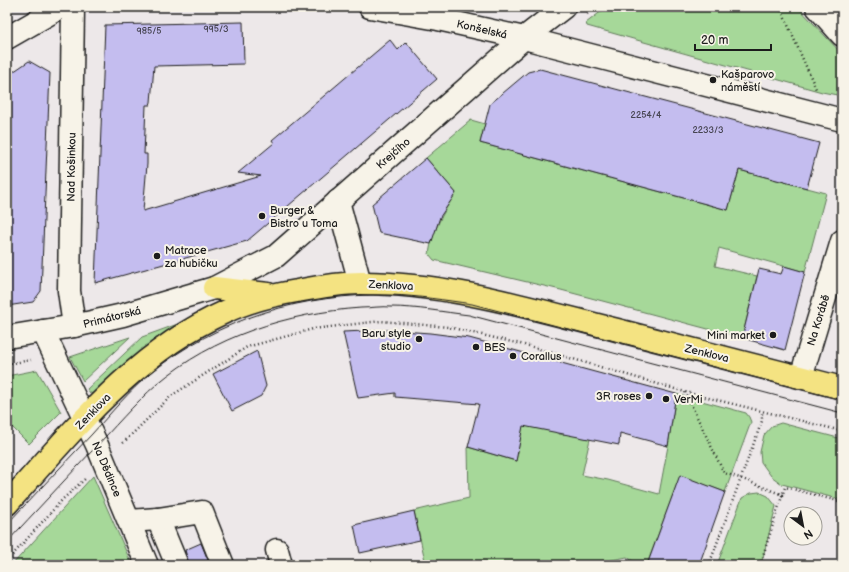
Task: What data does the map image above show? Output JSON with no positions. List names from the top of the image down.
{
  "streets": {
    "main road": ["Zenklova"],
    "street": [
      "Konšelská",
      "Krejčího",
      "Nad Košinkou",
      "Primátorská",
      "Na Korábě",
      "Na Dědince"
    ]
  },
  "crossings": [
    ["Konšelská", "Krejčího"],
    ["Krejčího", "Primátorská"],
    ["Nad Košinkou", "Primátorská"],
    ["Zenklova", "Na Korábě"],
    ["Zenklova", "Na Dědince"],
    ["Primátorská", "Na Dědince"]
  ],
  "places": [
    "Kašparovo náměstí",
    "Burger & Bistro u Toma",
    "Matrace za hubičku",
    "Mini market",
    "Baru style studio",
    "BES",
    "Corallus",
    "3R roses",
    "VerMi"
  ],
  "house_numbers": [
    "995/3",
    "985/5",
    "2254/4",
    "2233/3"
  ],
  "scale_bar": "20 m",
  "north": "bottom right"
}
